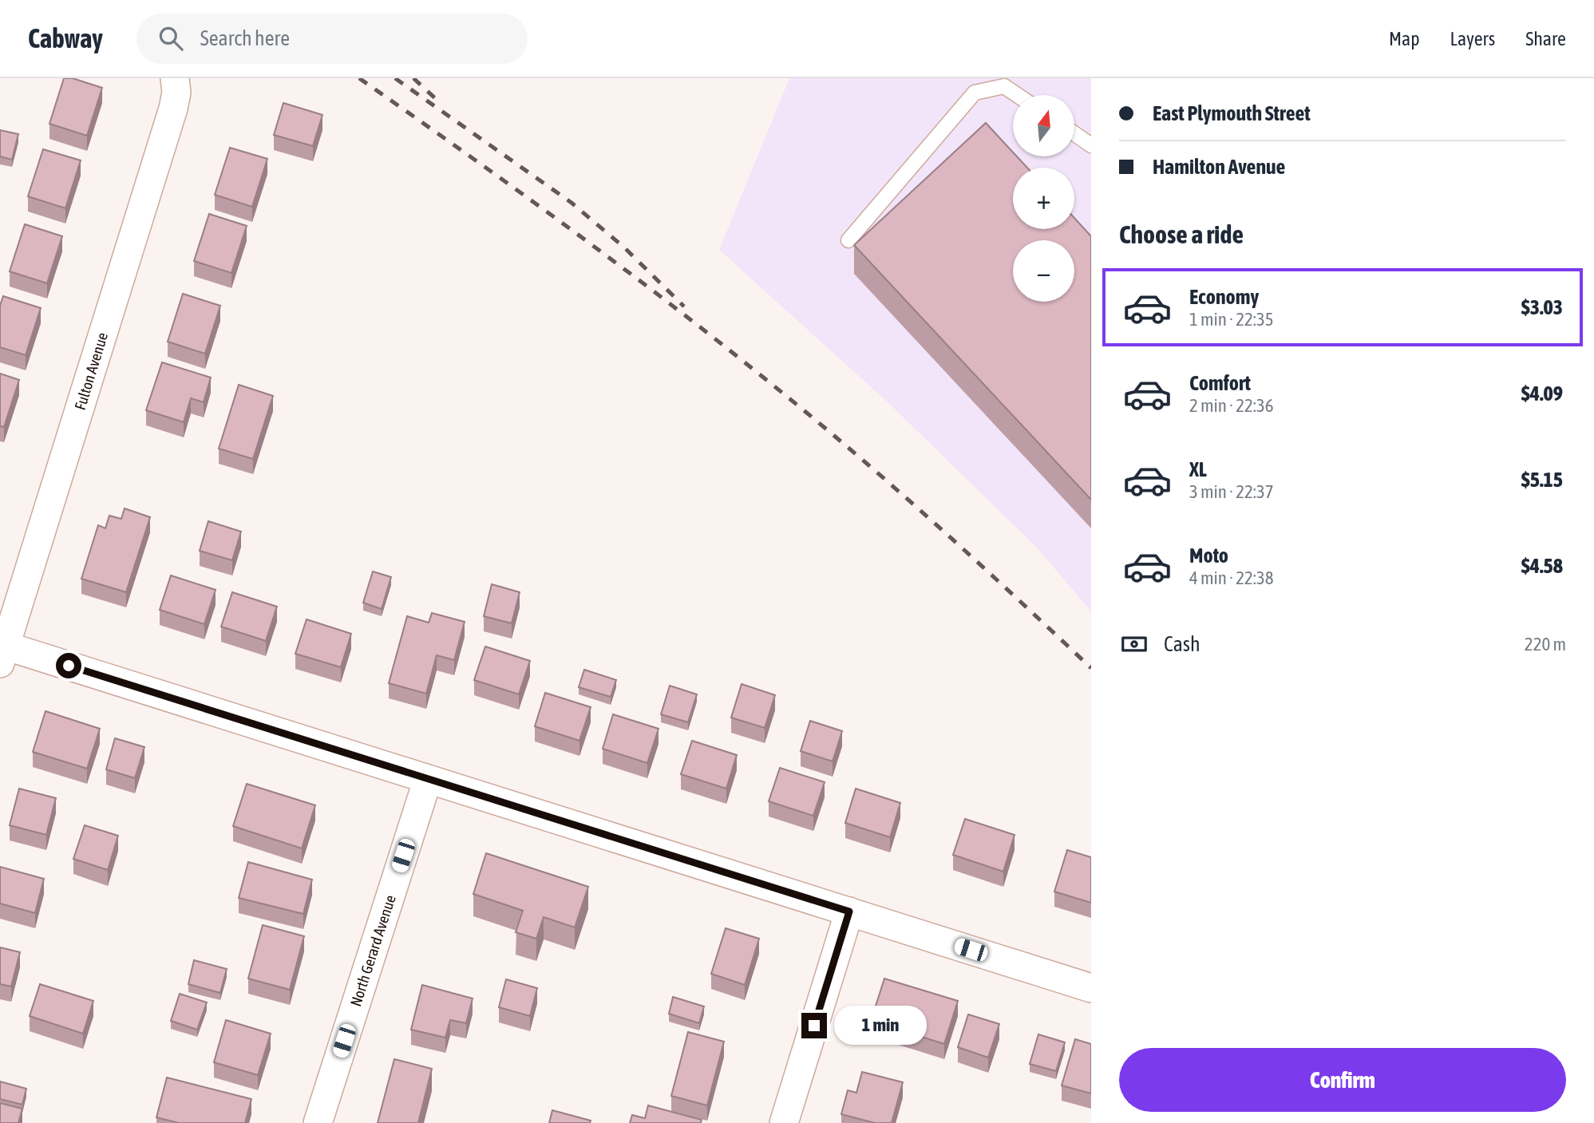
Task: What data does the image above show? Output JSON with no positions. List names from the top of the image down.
{
  "streets": {
    "street": ["Fulton Avenue", "North Gerard Avenue"]
  },
  "north": "top",
  "page": {
    "header": "Cabway",
    "search": "Search here",
    "nav": ["Map", "Layers", "Share"],
    "banner": ["East Plymouth Street", "Hamilton Avenue"],
    "map_buttons": ["+", "−"],
    "heading": "Choose a ride",
    "list": [
      {
        "name": "Economy",
        "note": "1 min · 22:35",
        "value": "$3.03"
      },
      {
        "name": "Comfort",
        "note": "2 min · 22:36",
        "value": "$4.09"
      },
      {
        "name": "XL",
        "note": "3 min · 22:37",
        "value": "$5.15"
      },
      {
        "name": "Moto",
        "note": "4 min · 22:38",
        "value": "$4.58"
      }
    ],
    "pay": ["Cash", "220 m"],
    "bubble": "1 min",
    "buttons": "Confirm"
  }
}
